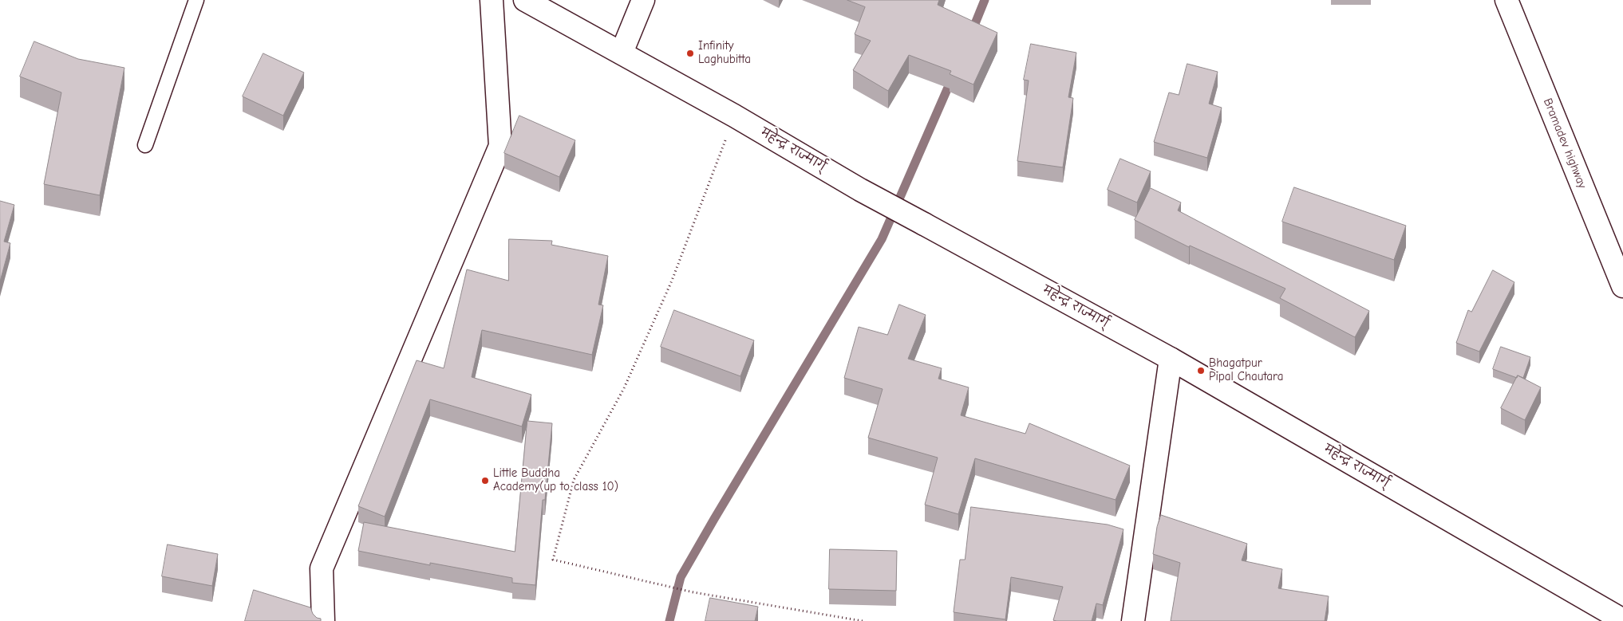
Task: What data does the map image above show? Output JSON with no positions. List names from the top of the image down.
{
  "streets": {
    "main road": ["Bramadev highway", "महेन्द्र राज्मार्ग्"]
  },
  "places": ["Infinity Laghubitta", "Bhagatpur Pipal Chautara", "Little Buddha Academy(up to class 10)"]
}
